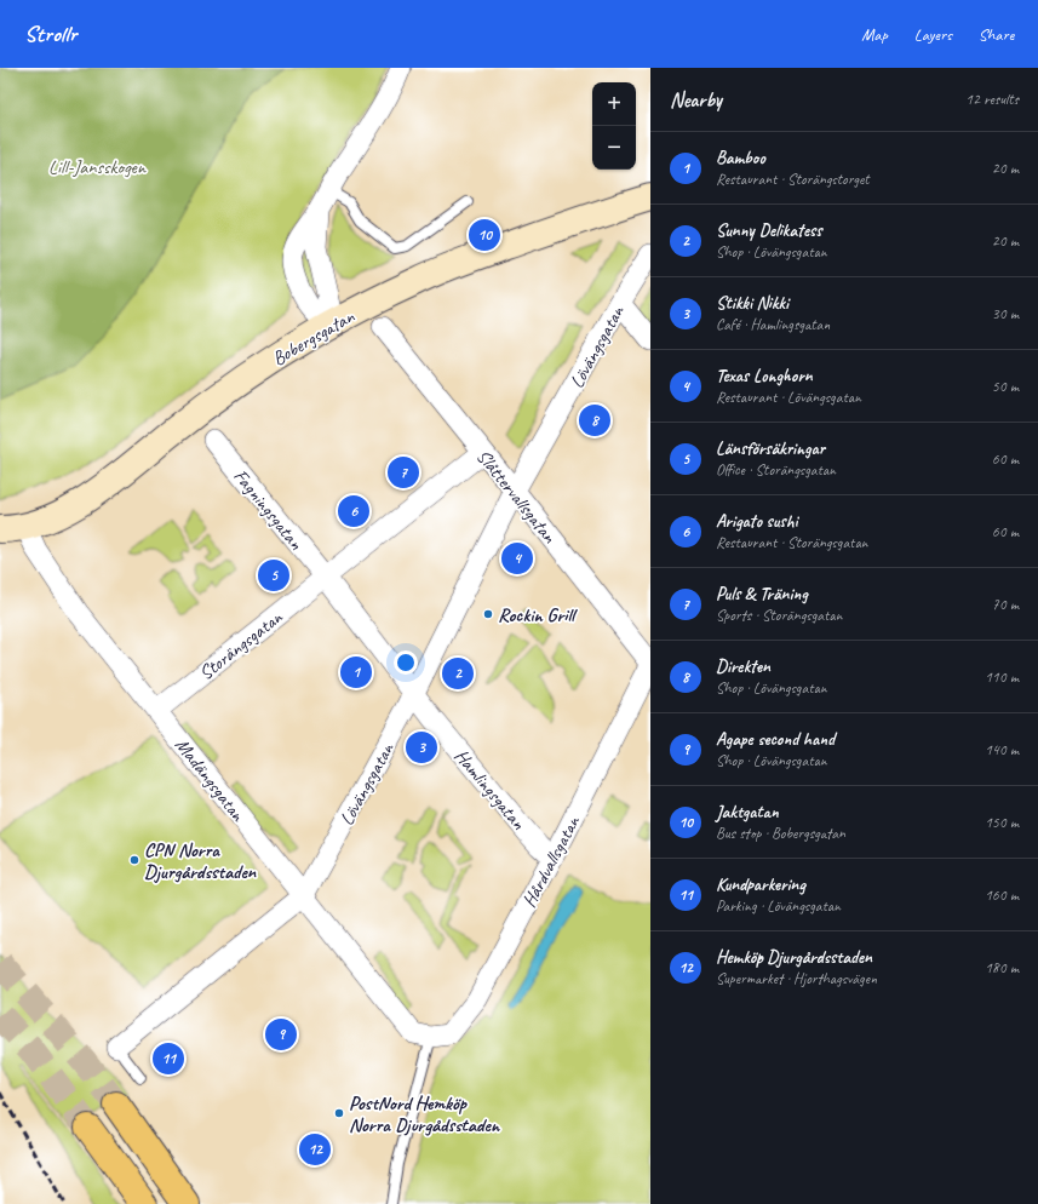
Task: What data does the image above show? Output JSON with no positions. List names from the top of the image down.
{
  "streets": {
    "street": [
      "Bobergsgatan",
      "Lövängsgatan",
      "Slåttervallsgatan",
      "Fagningsgatan",
      "Storängsgatan",
      "Madängsgatan",
      "Hamlingsgatan",
      "Hårdvallsgatan"
    ]
  },
  "crossings": [
    ["Bobergsgatan", "Madängsgatan"],
    ["Lövängsgatan", "Slåttervallsgatan"],
    ["Lövängsgatan", "Fagningsgatan"],
    ["Lövängsgatan", "Madängsgatan"],
    ["Lövängsgatan", "Hamlingsgatan"],
    ["Slåttervallsgatan", "Storängsgatan"],
    ["Slåttervallsgatan", "Hårdvallsgatan"],
    ["Fagningsgatan", "Storängsgatan"],
    ["Fagningsgatan", "Hamlingsgatan"],
    ["Storängsgatan", "Madängsgatan"],
    ["Madängsgatan", "Hårdvallsgatan"],
    ["Hamlingsgatan", "Hårdvallsgatan"]
  ],
  "parks": ["Lill-Jansskogen"],
  "places": ["Rockin Grill", "CPN Norra Djurgårdsstaden", "PostNord Hemköp Norra Djurgådsstaden"],
  "page": {
    "header": "Strollr",
    "nav": ["Map", "Layers", "Share"],
    "heading": ["Nearby", "12 results"],
    "map_buttons": ["+", "−"],
    "list": [
      {
        "mark": "1",
        "name": "Bamboo",
        "note": "Restaurant · Storängstorget",
        "value": "20 m"
      },
      {
        "mark": "2",
        "name": "Sunny Delikatess",
        "note": "Shop · Lövängsgatan",
        "value": "20 m"
      },
      {
        "mark": "3",
        "name": "Stikki Nikki",
        "note": "Café · Hamlingsgatan",
        "value": "30 m"
      },
      {
        "mark": "4",
        "name": "Texas Longhorn",
        "note": "Restaurant · Lövängsgatan",
        "value": "50 m"
      },
      {
        "mark": "5",
        "name": "Länsförsäkringar",
        "note": "Office · Storängsgatan",
        "value": "60 m"
      },
      {
        "mark": "6",
        "name": "Arigato sushi",
        "note": "Restaurant · Storängsgatan",
        "value": "60 m"
      },
      {
        "mark": "7",
        "name": "Puls & Träning",
        "note": "Sports · Storängsgatan",
        "value": "70 m"
      },
      {
        "mark": "8",
        "name": "Direkten",
        "note": "Shop · Lövängsgatan",
        "value": "110 m"
      },
      {
        "mark": "9",
        "name": "Agape second hand",
        "note": "Shop · Lövängsgatan",
        "value": "140 m"
      },
      {
        "mark": "10",
        "name": "Jaktgatan",
        "note": "Bus stop · Bobergsgatan",
        "value": "150 m"
      },
      {
        "mark": "11",
        "name": "Kundparkering",
        "note": "Parking · Lövängsgatan",
        "value": "160 m"
      },
      {
        "mark": "12",
        "name": "Hemköp Djurgårdsstaden",
        "note": "Supermarket · Hjorthagsvägen",
        "value": "180 m"
      }
    ],
    "pins": [
      "10",
      "8",
      "7",
      "6",
      "4",
      "5",
      "1",
      "2",
      "3",
      "9",
      "11",
      "12"
    ]
  }
}
